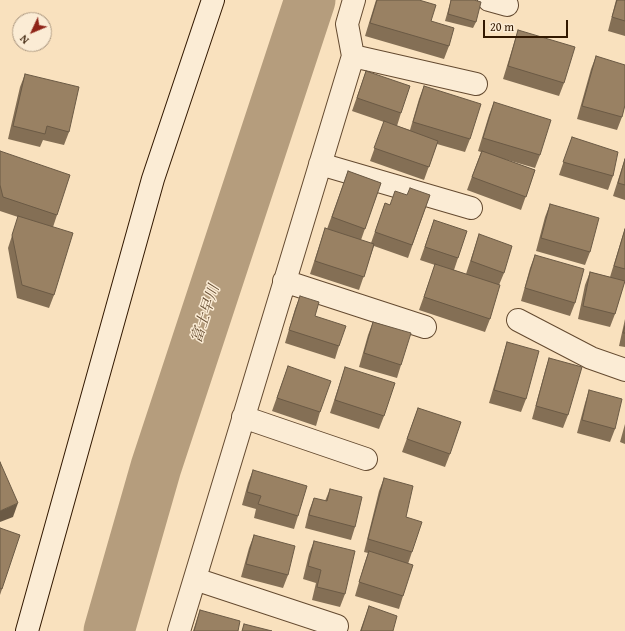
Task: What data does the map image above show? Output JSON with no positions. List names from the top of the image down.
{
  "water": ["富士早川"],
  "scale_bar": "20 m",
  "north": "bottom left"
}
